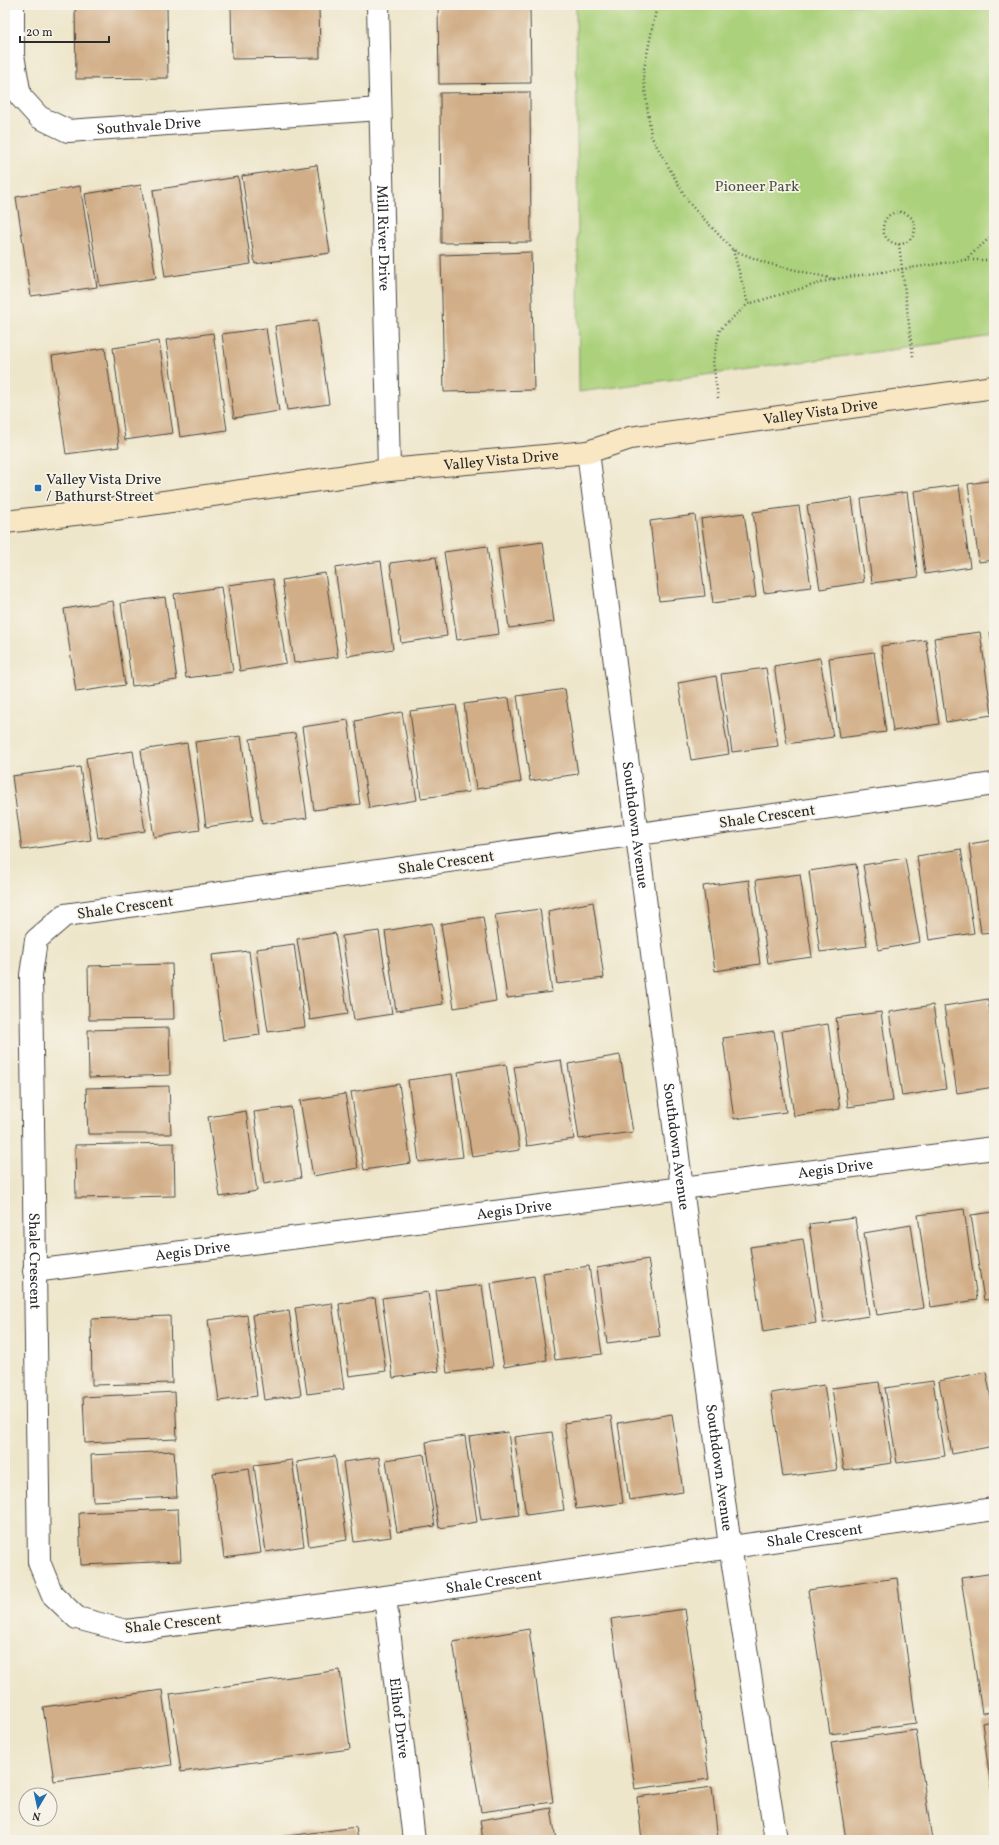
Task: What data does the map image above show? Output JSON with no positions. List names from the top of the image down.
{
  "streets": {
    "street": [
      "Southvale Drive",
      "Mill River Drive",
      "Valley Vista Drive",
      "Shale Crescent",
      "Southdown Avenue",
      "Aegis Drive",
      "Elihof Drive"
    ]
  },
  "crossings": [
    ["Southvale Drive", "Mill River Drive"],
    ["Mill River Drive", "Valley Vista Drive"],
    ["Valley Vista Drive", "Southdown Avenue"],
    ["Shale Crescent", "Southdown Avenue"],
    ["Shale Crescent", "Aegis Drive"],
    ["Shale Crescent", "Elihof Drive"],
    ["Southdown Avenue", "Aegis Drive"]
  ],
  "parks": ["Pioneer Park"],
  "places": {
    "transit": ["Valley Vista Drive / Bathurst Street"]
  },
  "scale_bar": "20 m",
  "north": "bottom"
}
